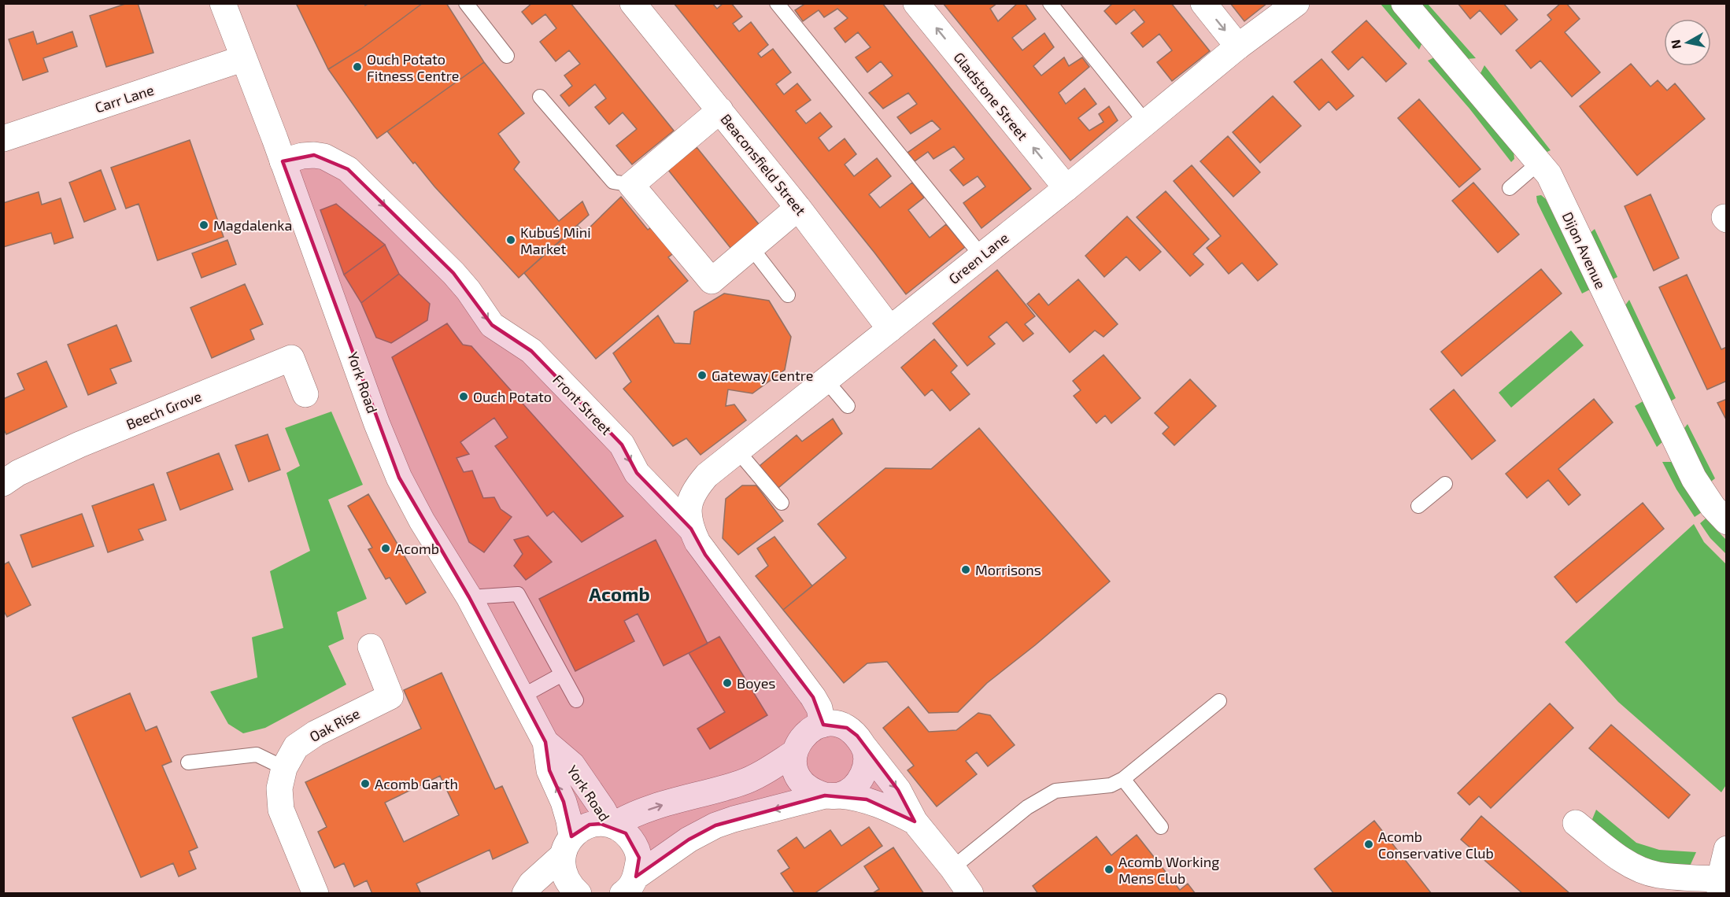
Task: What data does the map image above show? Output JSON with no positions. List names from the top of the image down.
{
  "streets": {
    "street": [
      "Gladstone Street",
      "Carr Lane",
      "Beaconsfield Street",
      "Dijon Avenue",
      "Green Lane",
      "York Road",
      "Front Street",
      "Beech Grove",
      "Oak Rise"
    ]
  },
  "crossings": [
    ["Gladstone Street", "Green Lane"],
    ["Carr Lane", "York Road"],
    ["Beaconsfield Street", "Green Lane"],
    ["Green Lane", "Front Street"],
    ["York Road", "Front Street"]
  ],
  "one_way": ["Gladstone Street", "Front Street"],
  "districts": ["Acomb"],
  "places": [
    "Ouch Potato Fitness Centre",
    "Magdalenka",
    "Kubuś Mini Market",
    "Gateway Centre",
    "Ouch Potato",
    "Acomb",
    "Morrisons",
    "Boyes",
    "Acomb Garth",
    "Acomb Conservative Club",
    "Acomb Working Mens Club"
  ],
  "north": "left"
}
